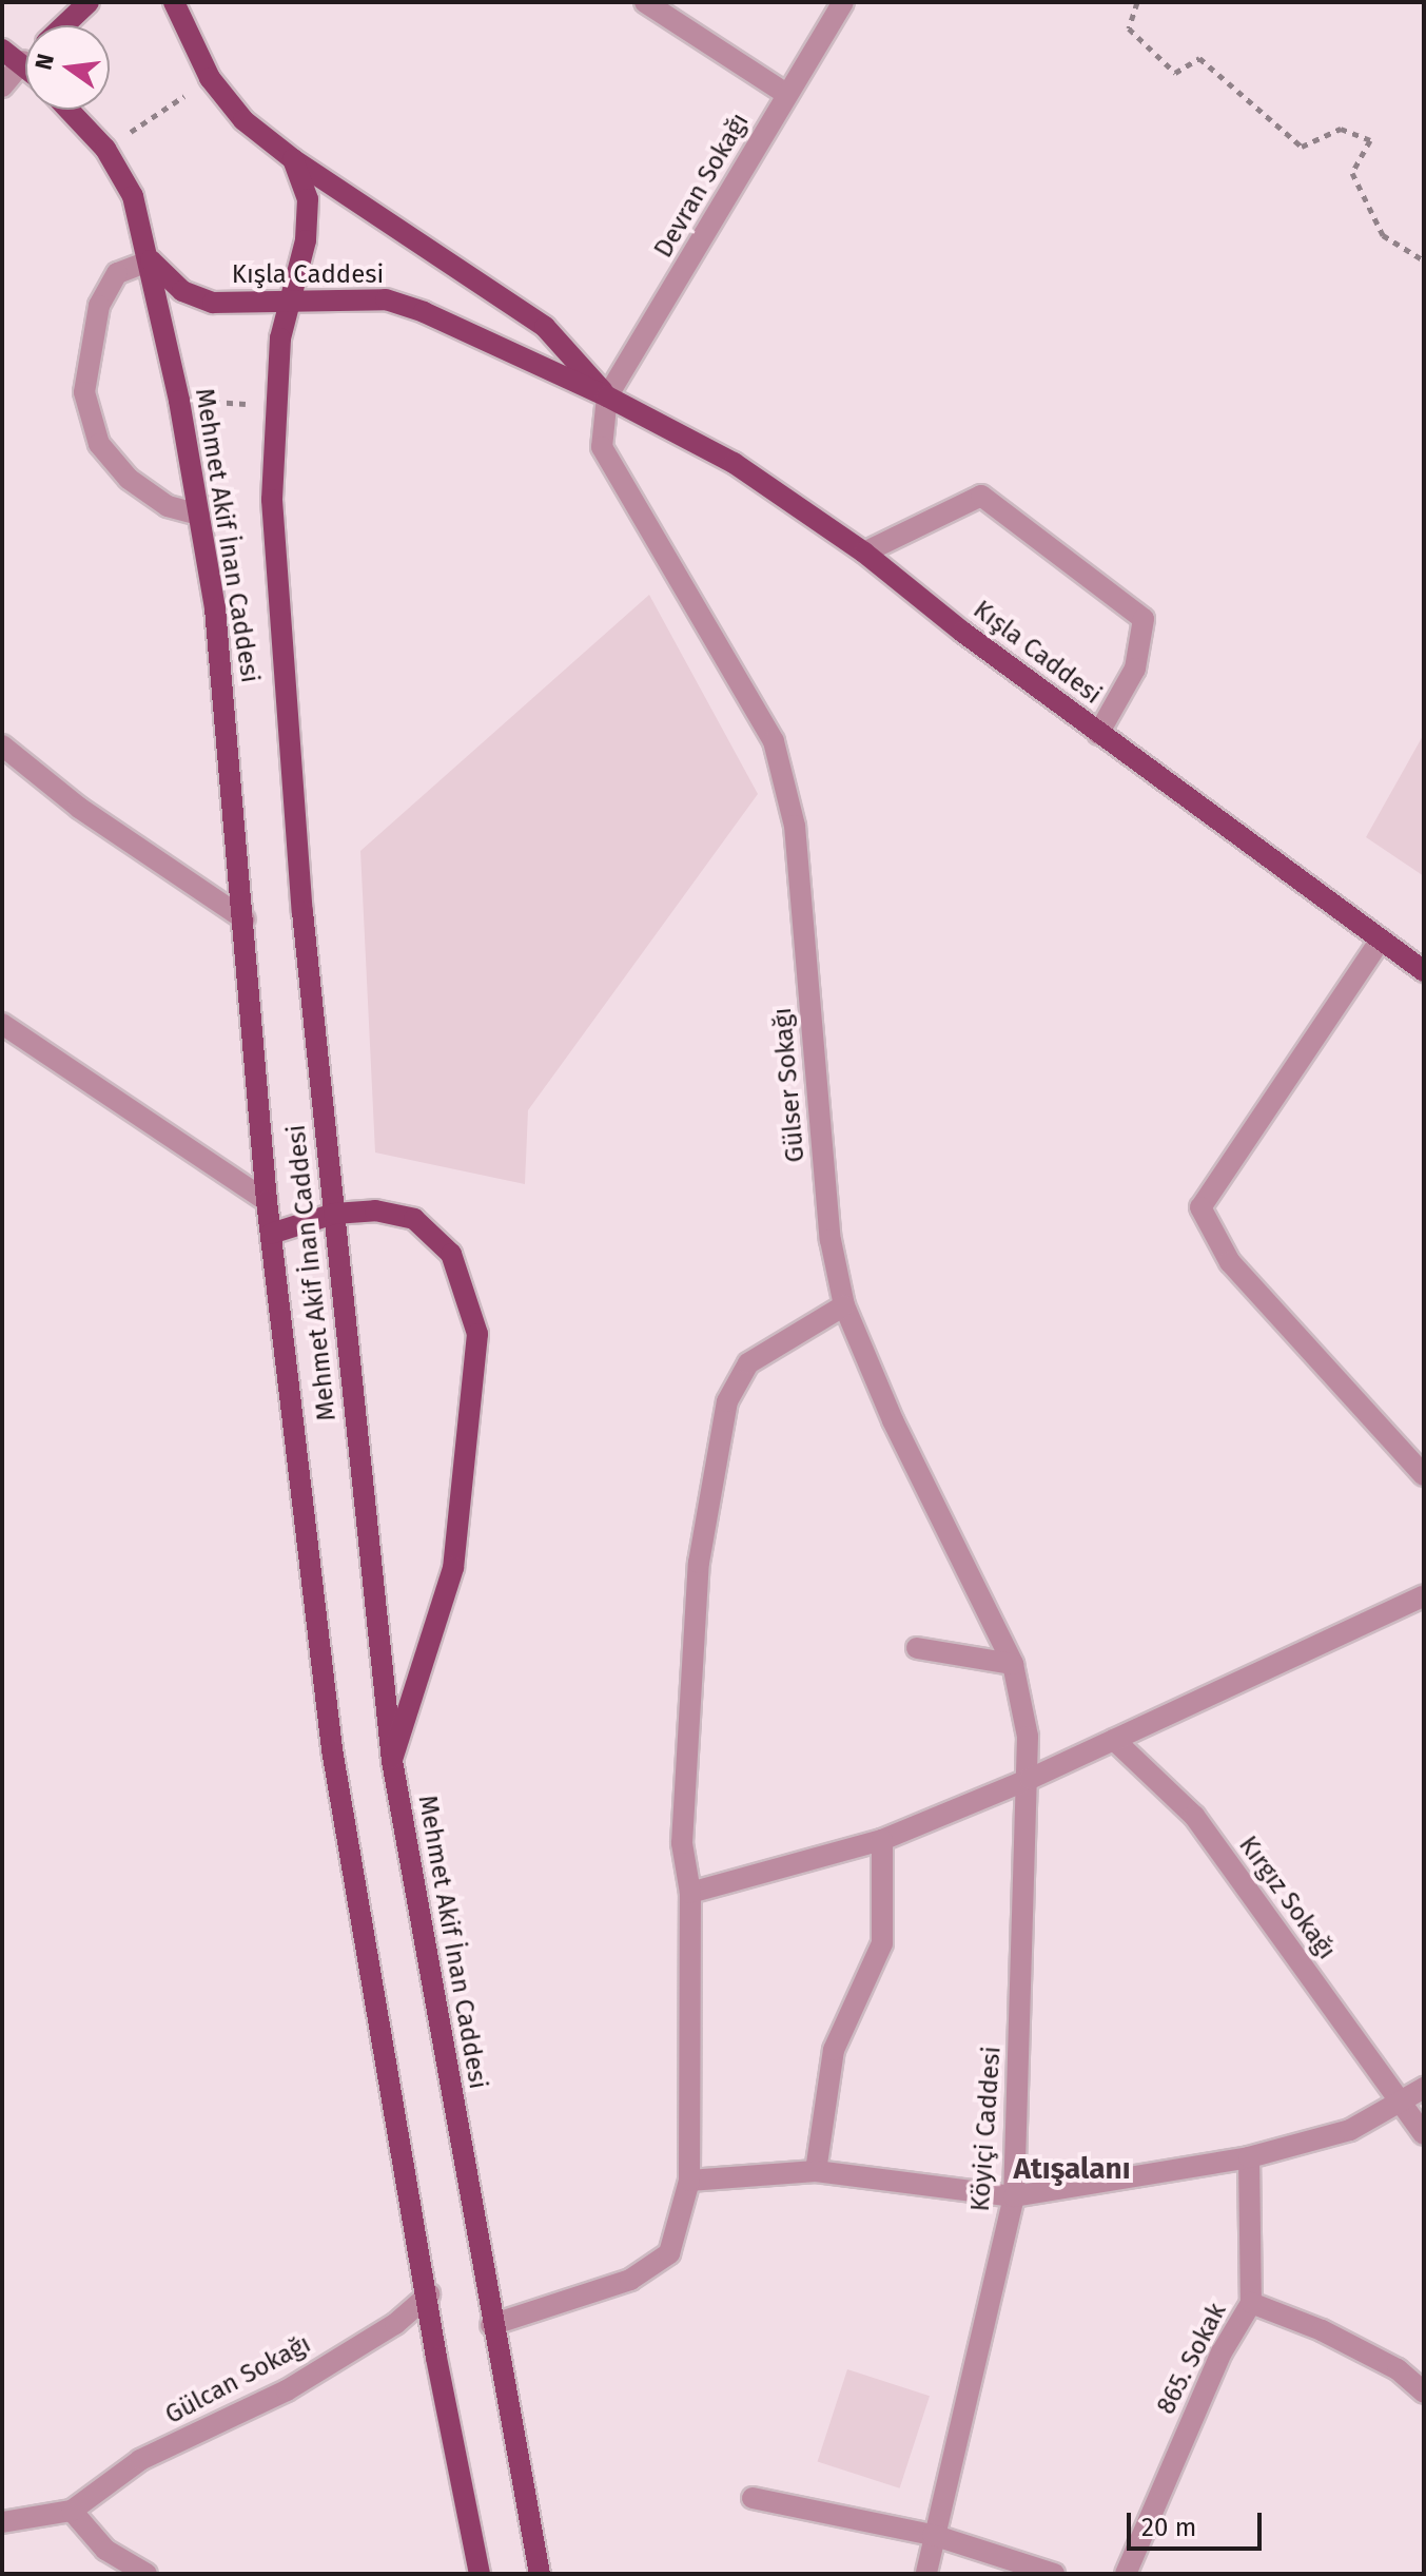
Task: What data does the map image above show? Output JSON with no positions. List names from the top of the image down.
{
  "streets": {
    "main road": ["Kışla Caddesi", "Mehmet Akif İnan Caddesi"],
    "street": [
      "Devran Sokağı",
      "Gülser Sokağı",
      "Kırgız Sokağı",
      "Köyiçi Caddesi",
      "865. Sokak",
      "Gülcan Sokağı"
    ]
  },
  "crossings": [
    ["Devran Sokağı", "Kışla Caddesi"],
    ["Devran Sokağı", "Gülser Sokağı"],
    ["Kışla Caddesi", "Mehmet Akif İnan Caddesi"],
    ["Kışla Caddesi", "Gülser Sokağı"],
    ["Mehmet Akif İnan Caddesi", "Gülcan Sokağı"],
    ["Gülser Sokağı", "Köyiçi Caddesi"]
  ],
  "districts": ["Atışalanı"],
  "scale_bar": "20 m",
  "north": "left"
}
